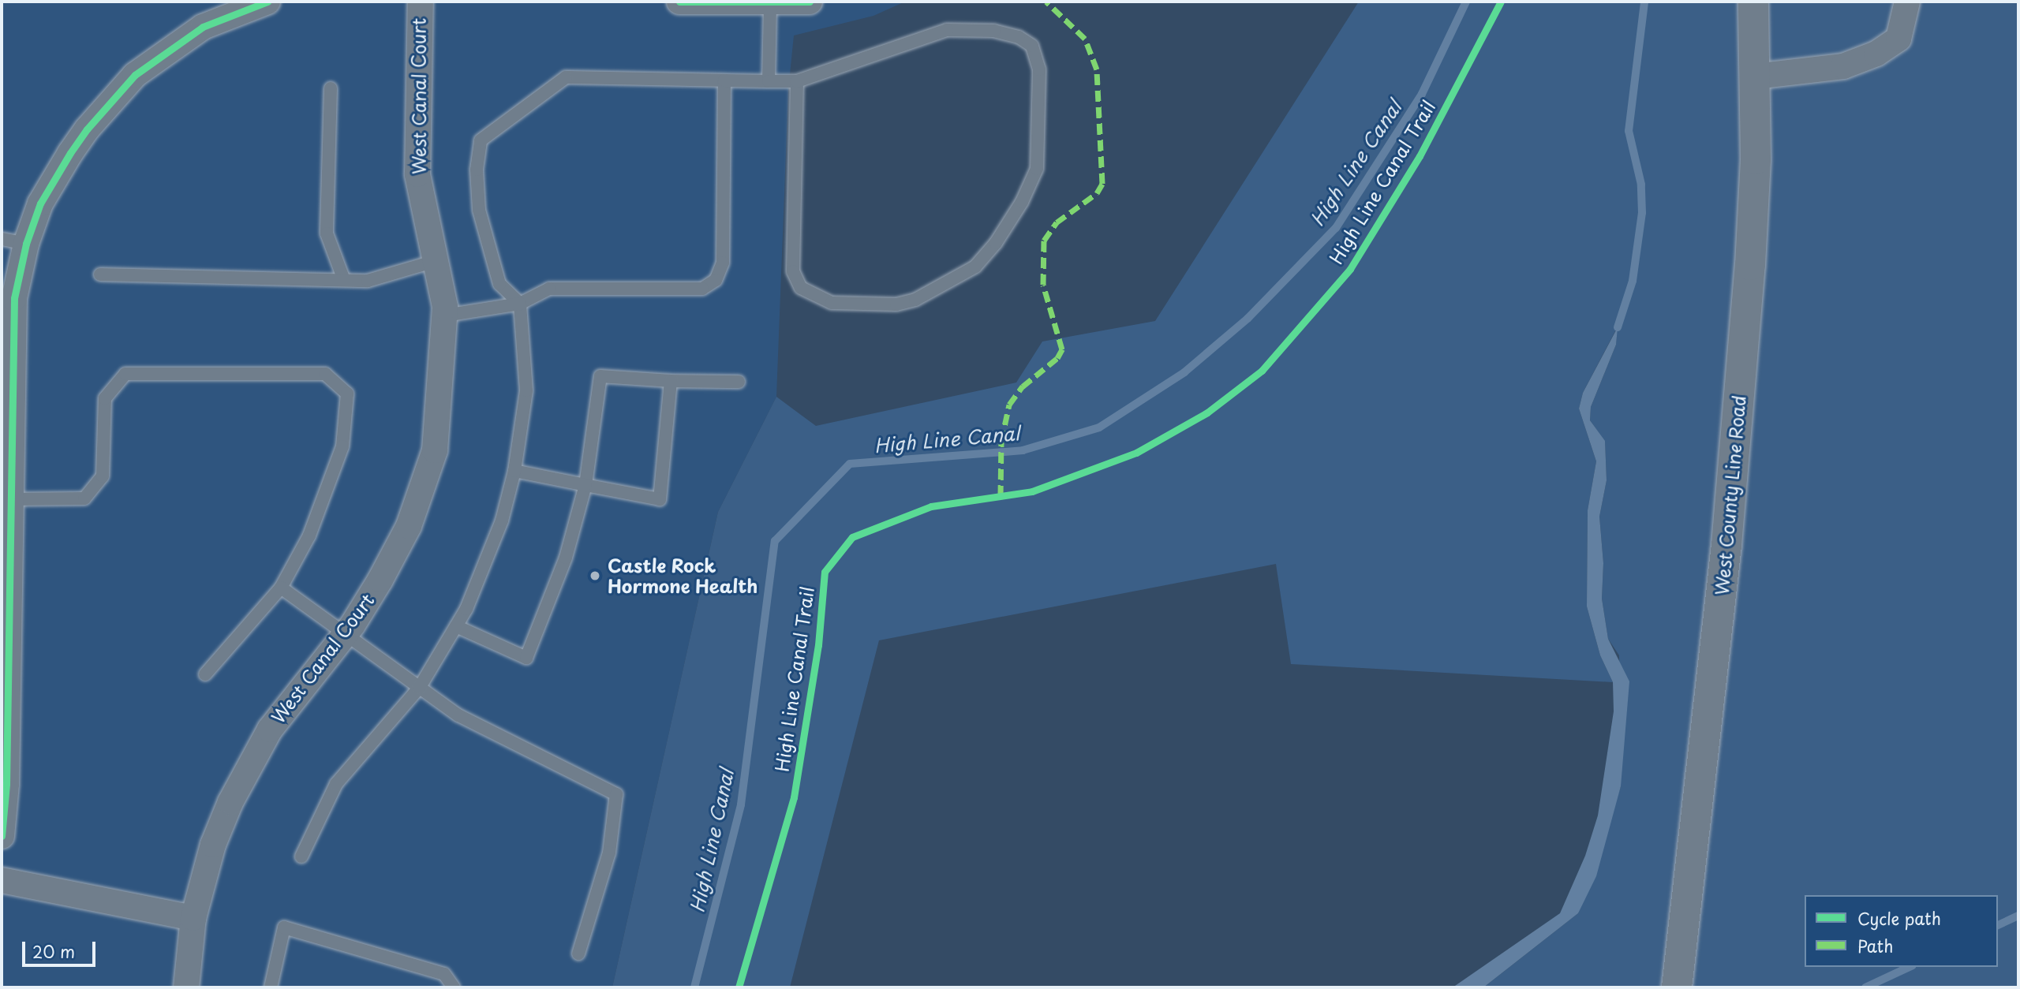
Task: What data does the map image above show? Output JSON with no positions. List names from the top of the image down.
{
  "streets": {
    "main road": ["West County Line Road"],
    "street": ["West Canal Court"],
    "cycle path": ["High Line Canal Trail"]
  },
  "water": ["High Line Canal"],
  "places": ["Castle Rock Hormone Health"],
  "legend": ["Cycle path", "Path"],
  "scale_bar": "20 m"
}
